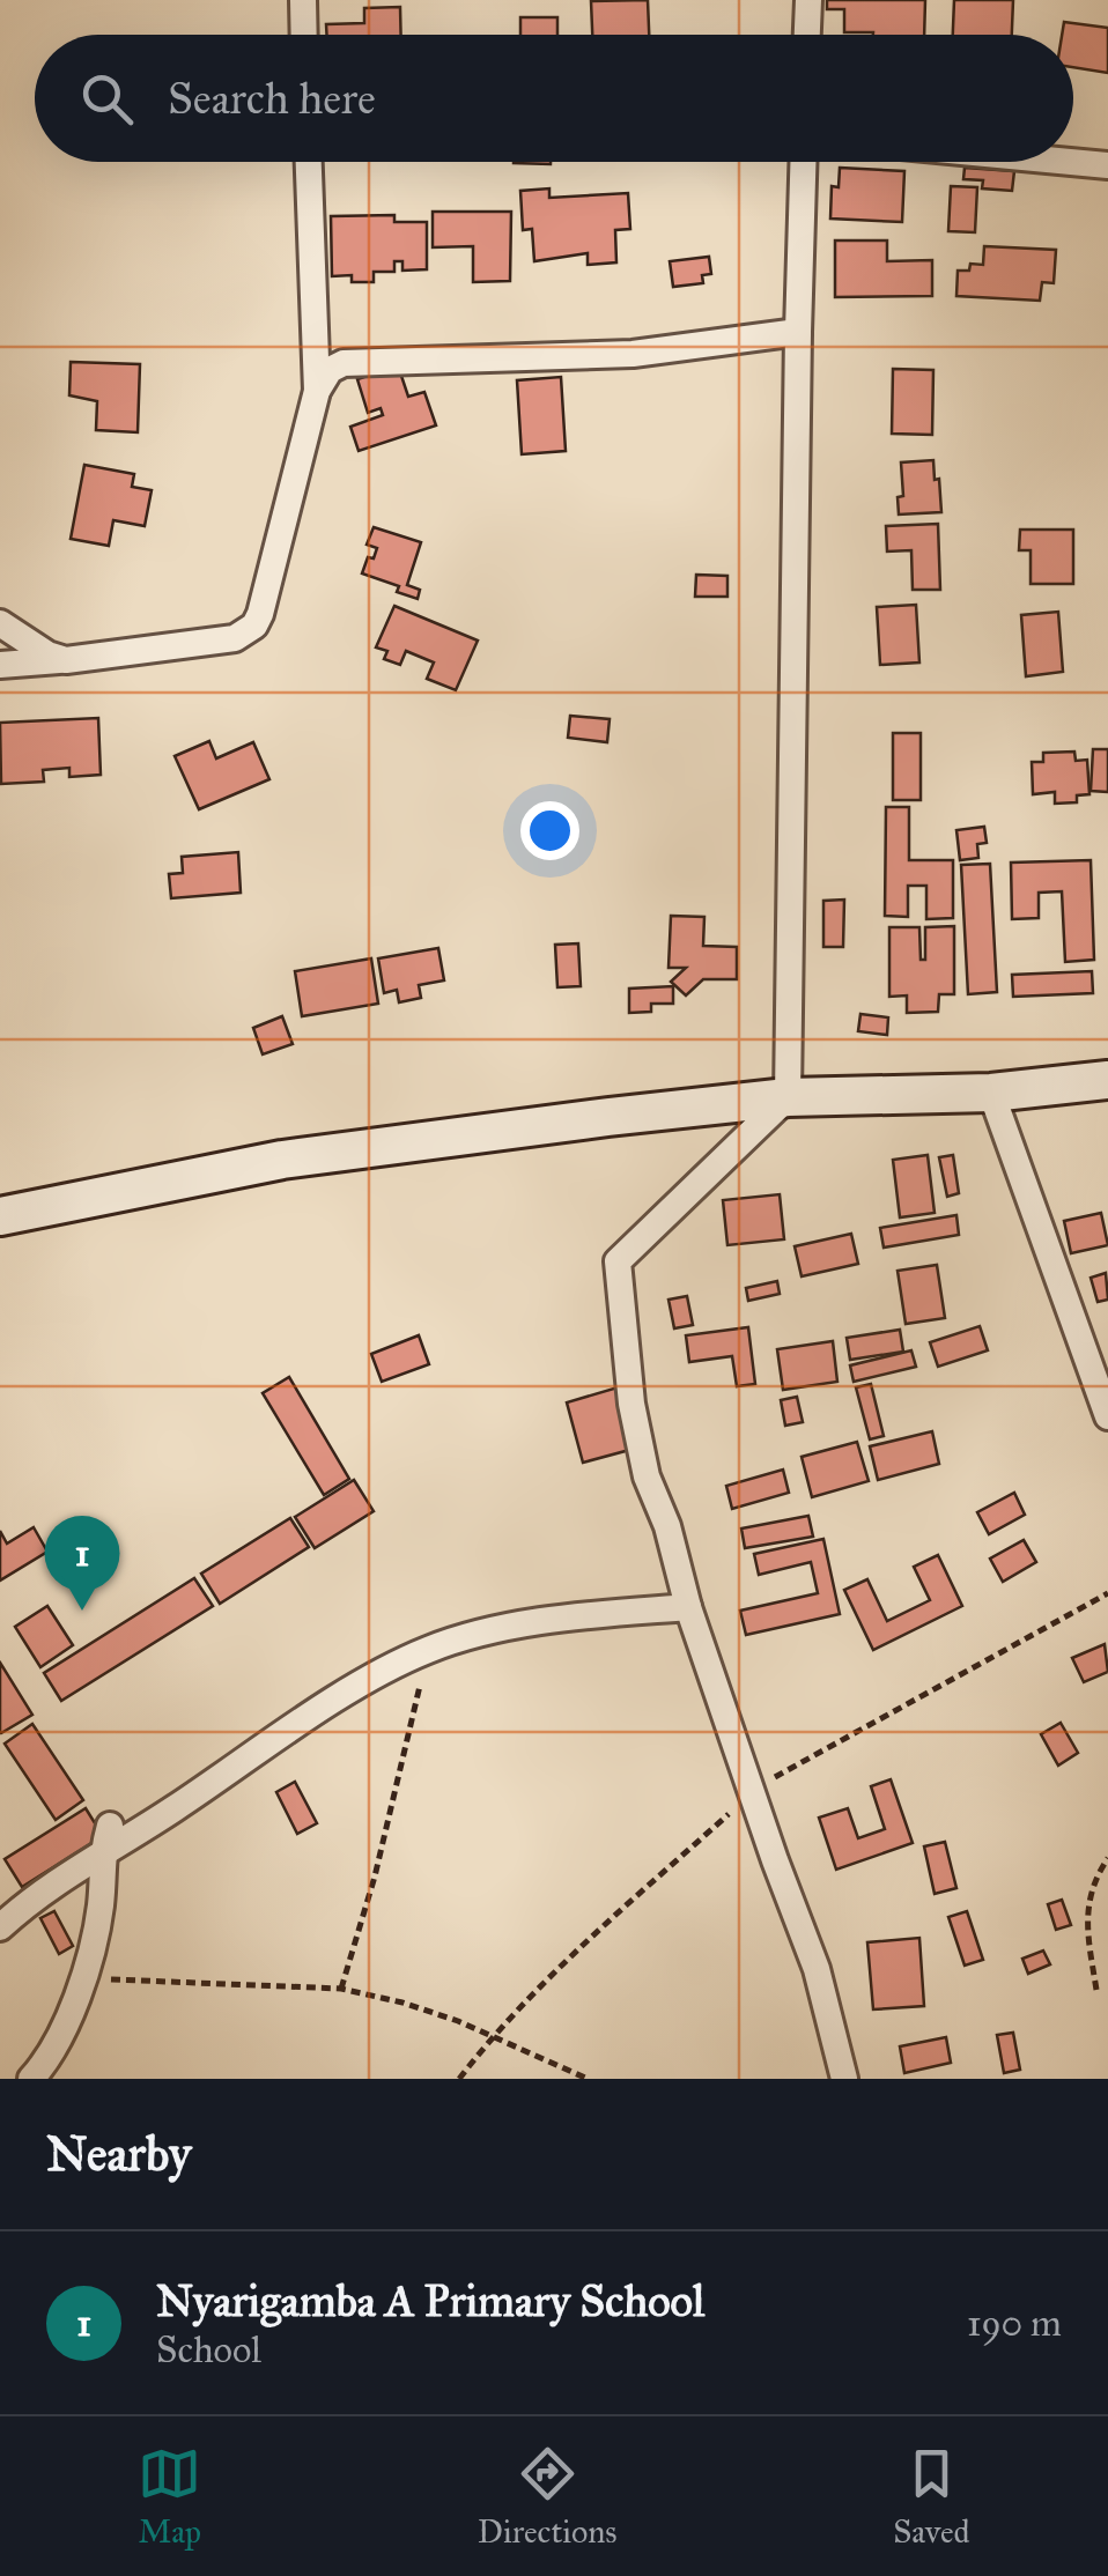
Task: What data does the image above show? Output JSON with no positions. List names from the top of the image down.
{
  "page": {
    "search": "Search here",
    "pins": "1",
    "heading": "Nearby",
    "list": [
      {
        "mark": "1",
        "name": "Nyarigamba A Primary School",
        "note": "School",
        "value": "190 m"
      }
    ],
    "nav": ["Map", "Directions", "Saved"]
  }
}
